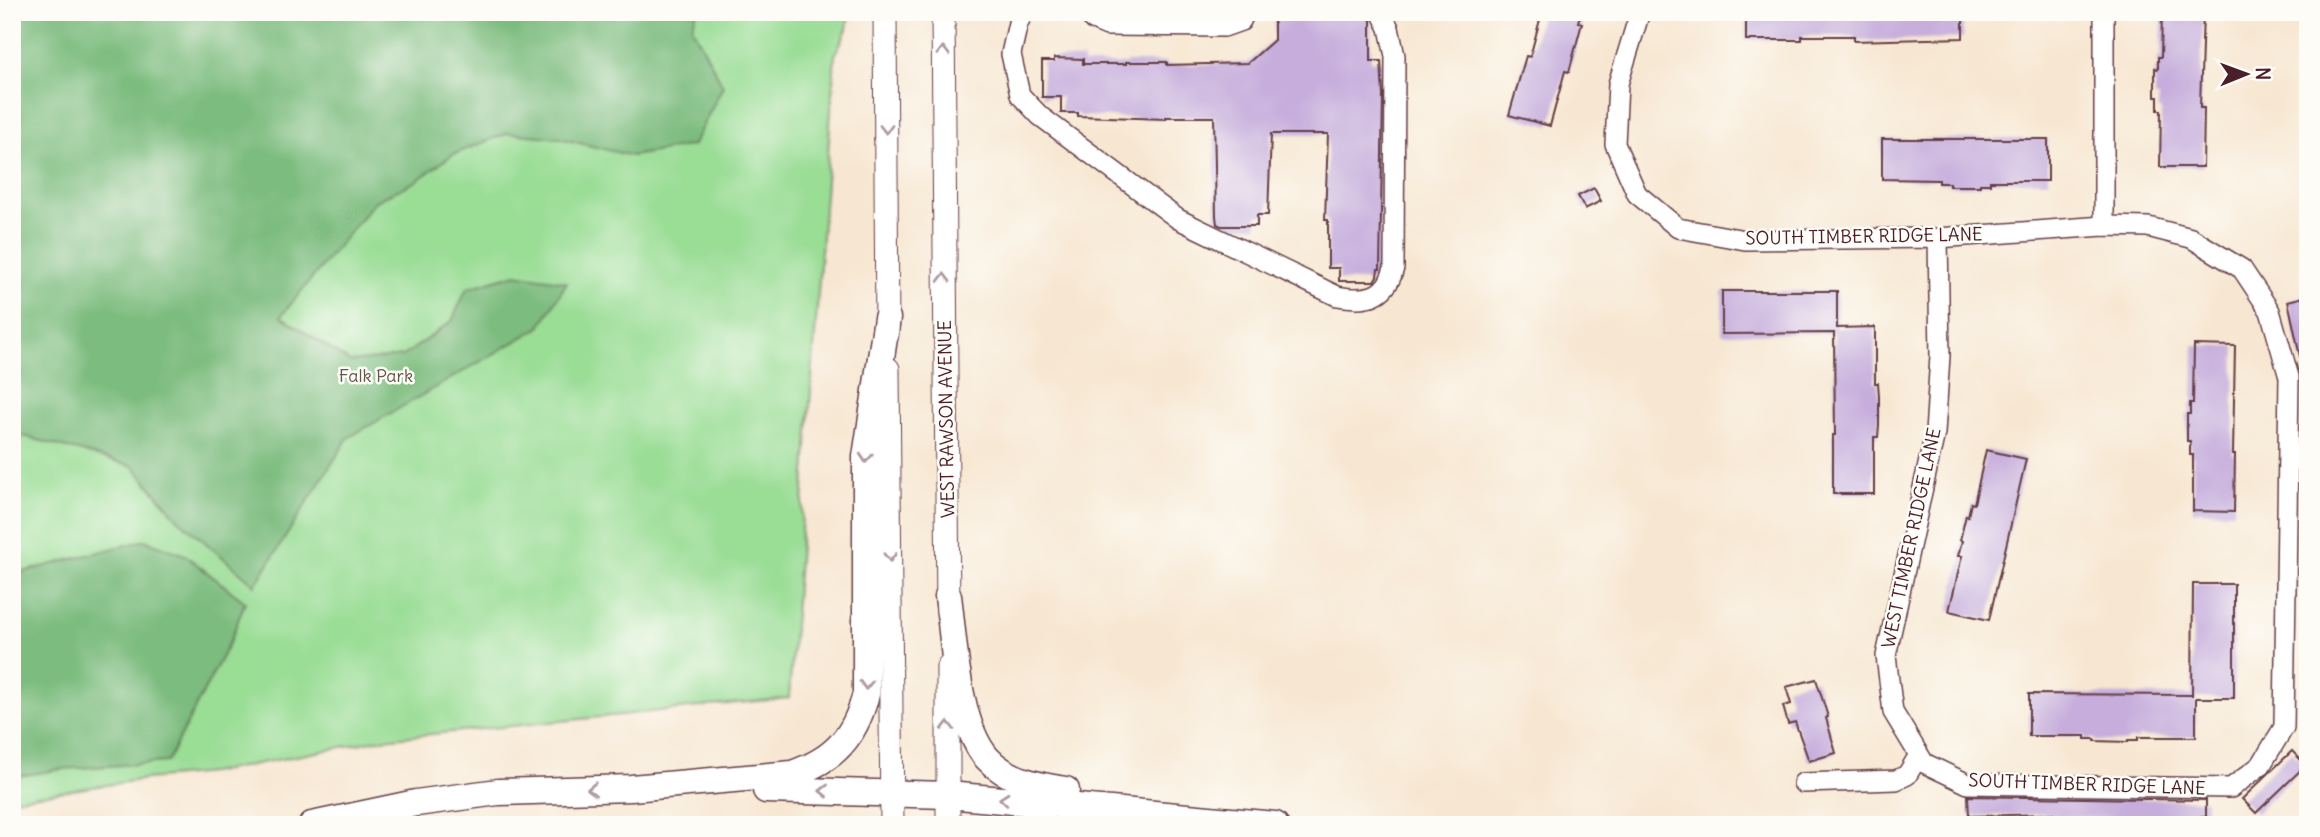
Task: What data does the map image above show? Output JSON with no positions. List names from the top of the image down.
{
  "streets": {
    "main road": ["WEST RAWSON AVENUE"],
    "street": ["SOUTH TIMBER RIDGE LANE", "WEST TIMBER RIDGE LANE"]
  },
  "crossings": [
    ["SOUTH TIMBER RIDGE LANE", "WEST TIMBER RIDGE LANE"]
  ],
  "parks": ["Falk Park"],
  "north": "right"
}
